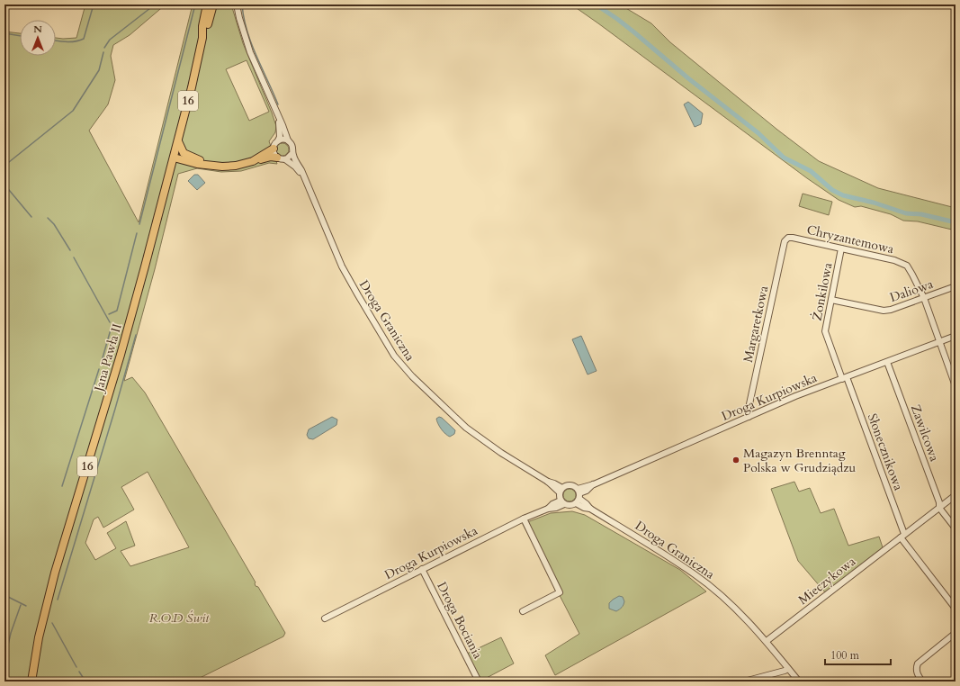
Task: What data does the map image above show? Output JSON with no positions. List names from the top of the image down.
{
  "streets": {
    "main road": ["16", "Jana Pawła II"],
    "street": [
      "Chryzantemowa",
      "Daliowa",
      "Żonkilowa",
      "Droga Graniczna",
      "Margaretkowa",
      "Droga Kurpiowska",
      "Zawilcowa",
      "Słonecznikowa",
      "Mieczykowa",
      "Droga Bociania"
    ]
  },
  "crossings": [
    ["Chryzantemowa", "Daliowa"],
    ["Chryzantemowa", "Żonkilowa"],
    ["Chryzantemowa", "Margaretkowa"],
    ["Chryzantemowa", "Droga Kurpiowska"],
    ["Daliowa", "Żonkilowa"],
    ["Żonkilowa", "Droga Kurpiowska"],
    ["Żonkilowa", "Słonecznikowa"],
    ["Droga Graniczna", "Droga Kurpiowska"],
    ["Droga Graniczna", "Mieczykowa"],
    ["Margaretkowa", "Droga Kurpiowska"],
    ["Droga Kurpiowska", "Zawilcowa"],
    ["Droga Kurpiowska", "Słonecznikowa"],
    ["Droga Kurpiowska", "Droga Bociania"],
    ["Zawilcowa", "Mieczykowa"],
    ["Słonecznikowa", "Mieczykowa"]
  ],
  "parks": ["R.O.D Świt"],
  "places": ["Magazyn Brenntag Polska w Grudziądzu"],
  "scale_bar": "100 m",
  "north": "top"
}
